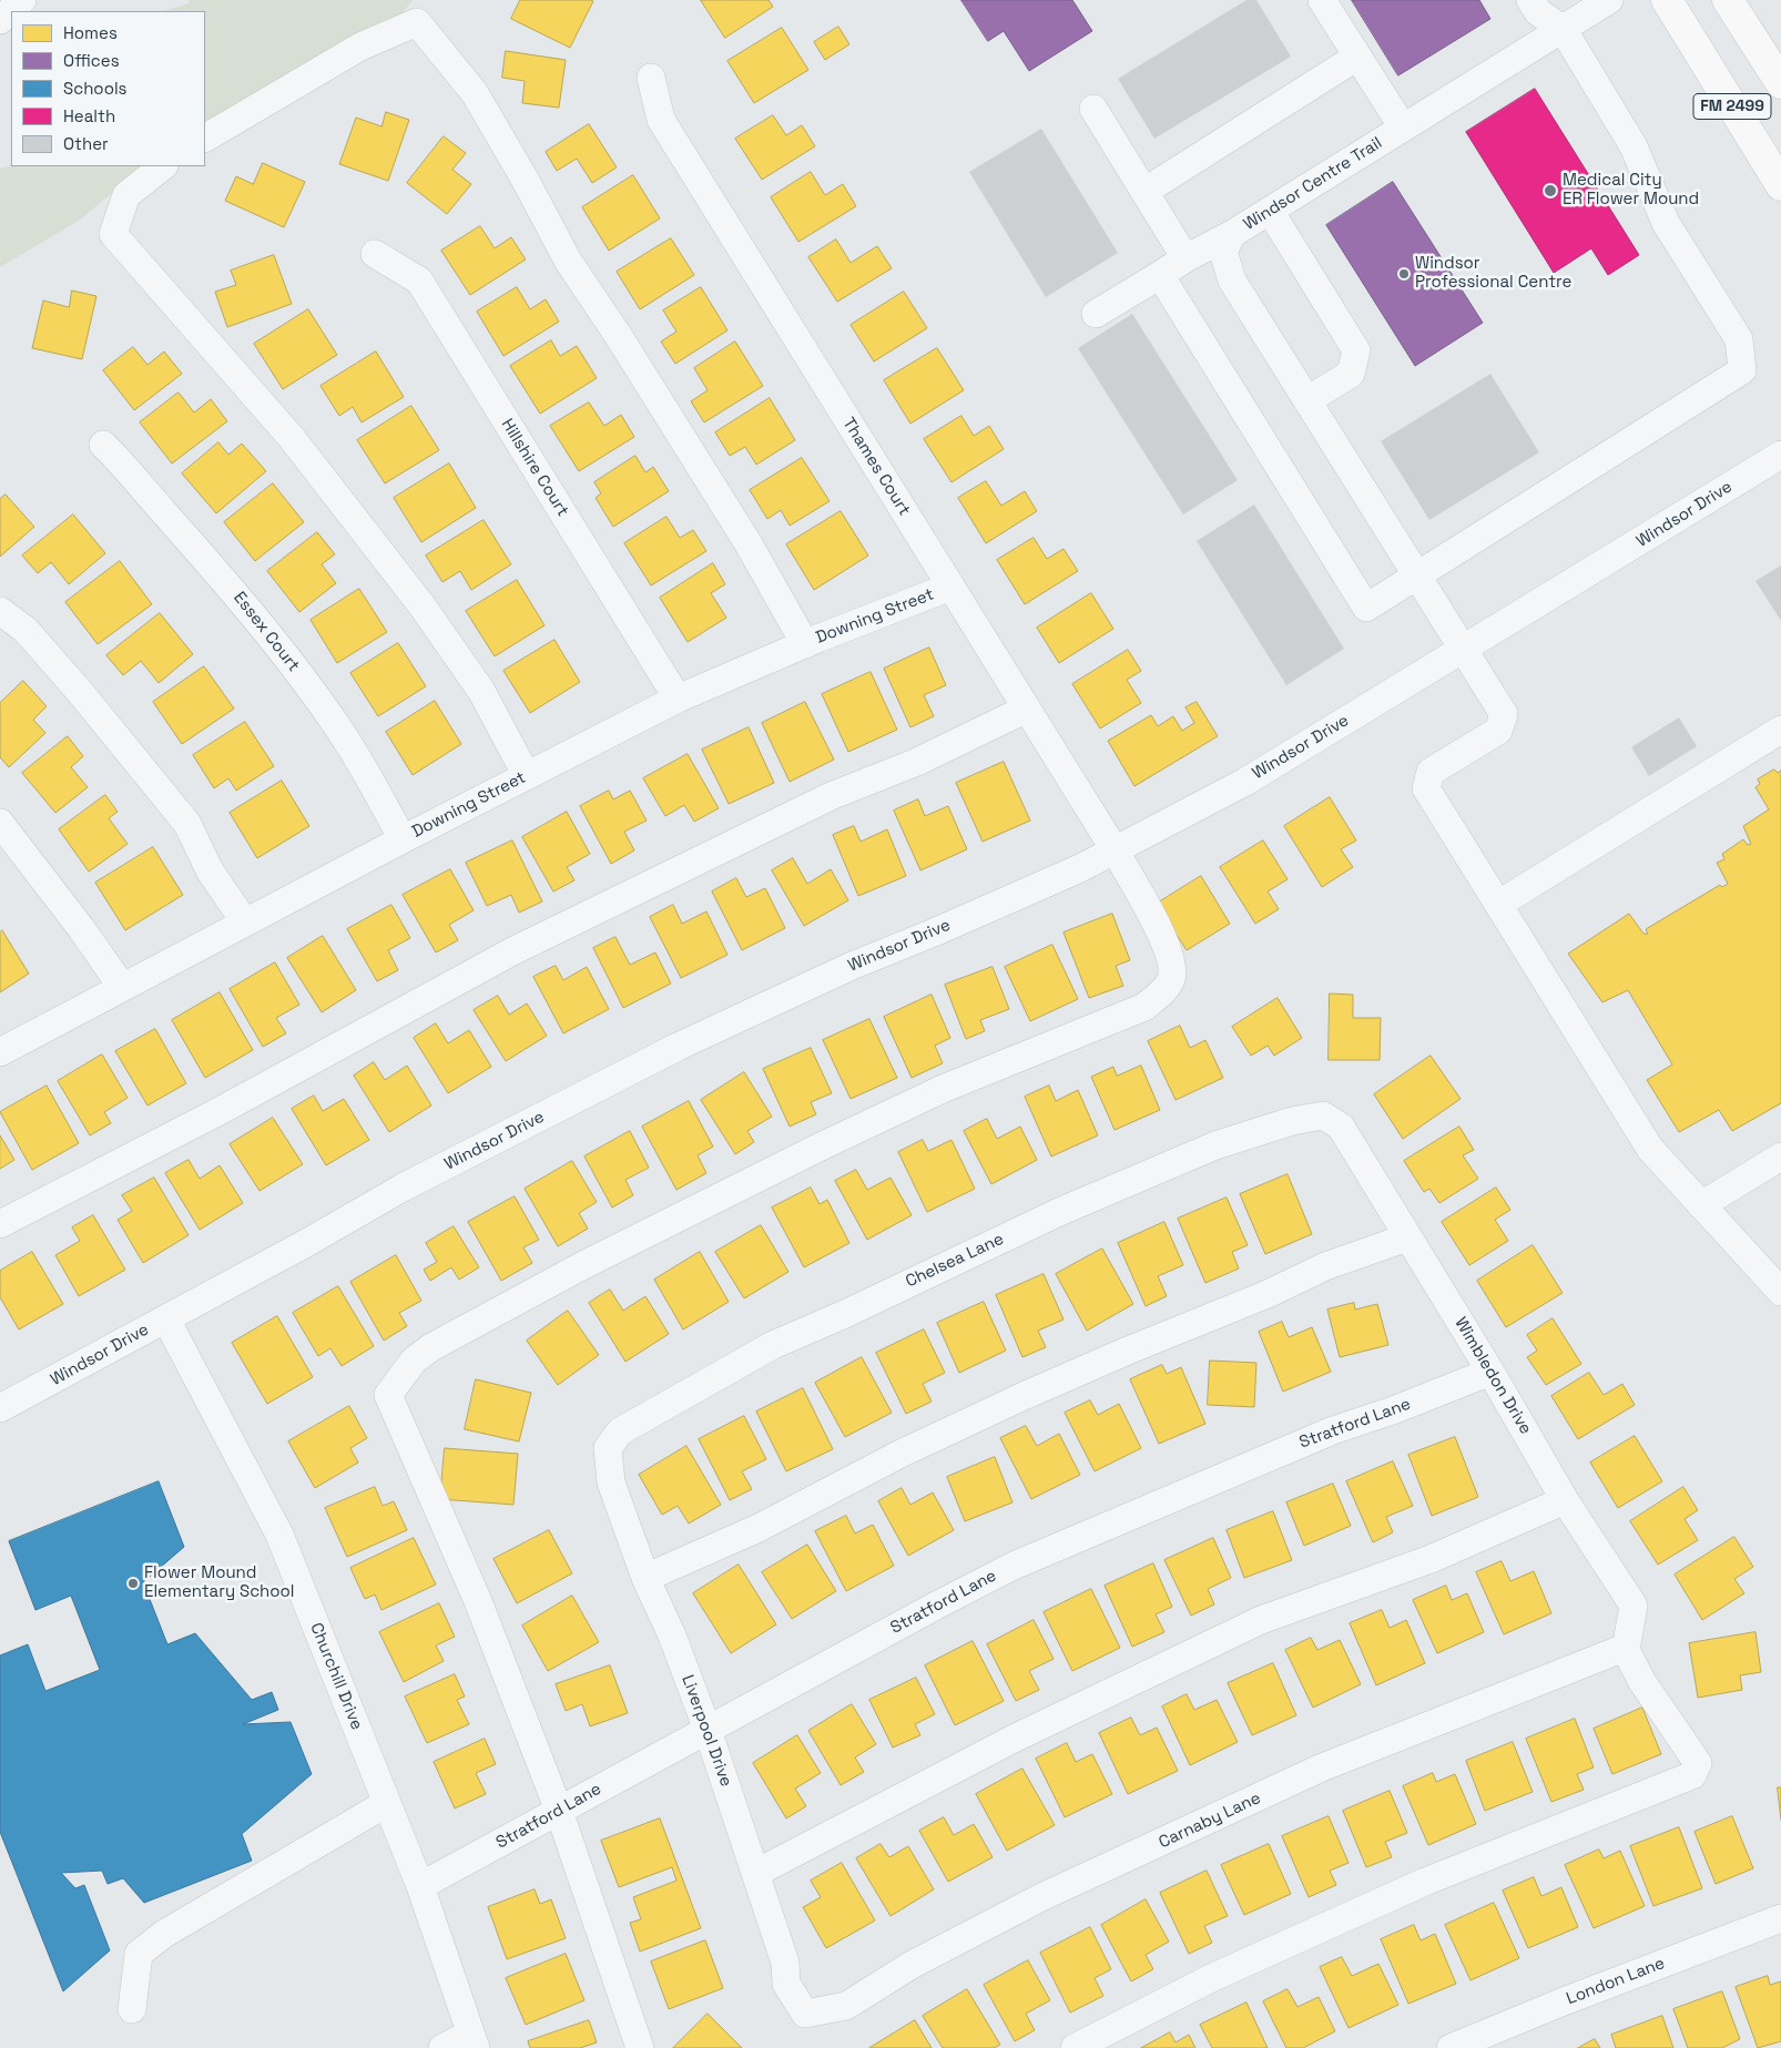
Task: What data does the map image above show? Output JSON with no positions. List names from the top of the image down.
{
  "streets": {
    "main road": ["FM 2499"],
    "street": [
      "Windsor Centre Trail",
      "Thames Court",
      "Hillshire Court",
      "Windsor Drive",
      "Downing Street",
      "Essex Court",
      "Chelsea Lane",
      "Wimbledon Drive",
      "Stratford Lane",
      "Churchill Drive",
      "Liverpool Drive",
      "Carnaby Lane",
      "London Lane"
    ]
  },
  "crossings": [
    ["Windsor Centre Trail", "Windsor Drive"],
    ["Thames Court", "Windsor Drive"],
    ["Thames Court", "Downing Street"],
    ["Thames Court", "Stratford Lane"],
    ["Hillshire Court", "Downing Street"],
    ["Windsor Drive", "Churchill Drive"],
    ["Downing Street", "Essex Court"],
    ["Chelsea Lane", "Wimbledon Drive"],
    ["Chelsea Lane", "Liverpool Drive"],
    ["Wimbledon Drive", "Stratford Lane"],
    ["Wimbledon Drive", "Carnaby Lane"],
    ["Stratford Lane", "Churchill Drive"],
    ["Stratford Lane", "Liverpool Drive"],
    ["Liverpool Drive", "Carnaby Lane"]
  ],
  "places": ["Medical City ER Flower Mound", "Windsor Professional Centre", "Flower Mound Elementary School"],
  "legend": [
    "Homes",
    "Offices",
    "Schools",
    "Health",
    "Other"
  ]
}
